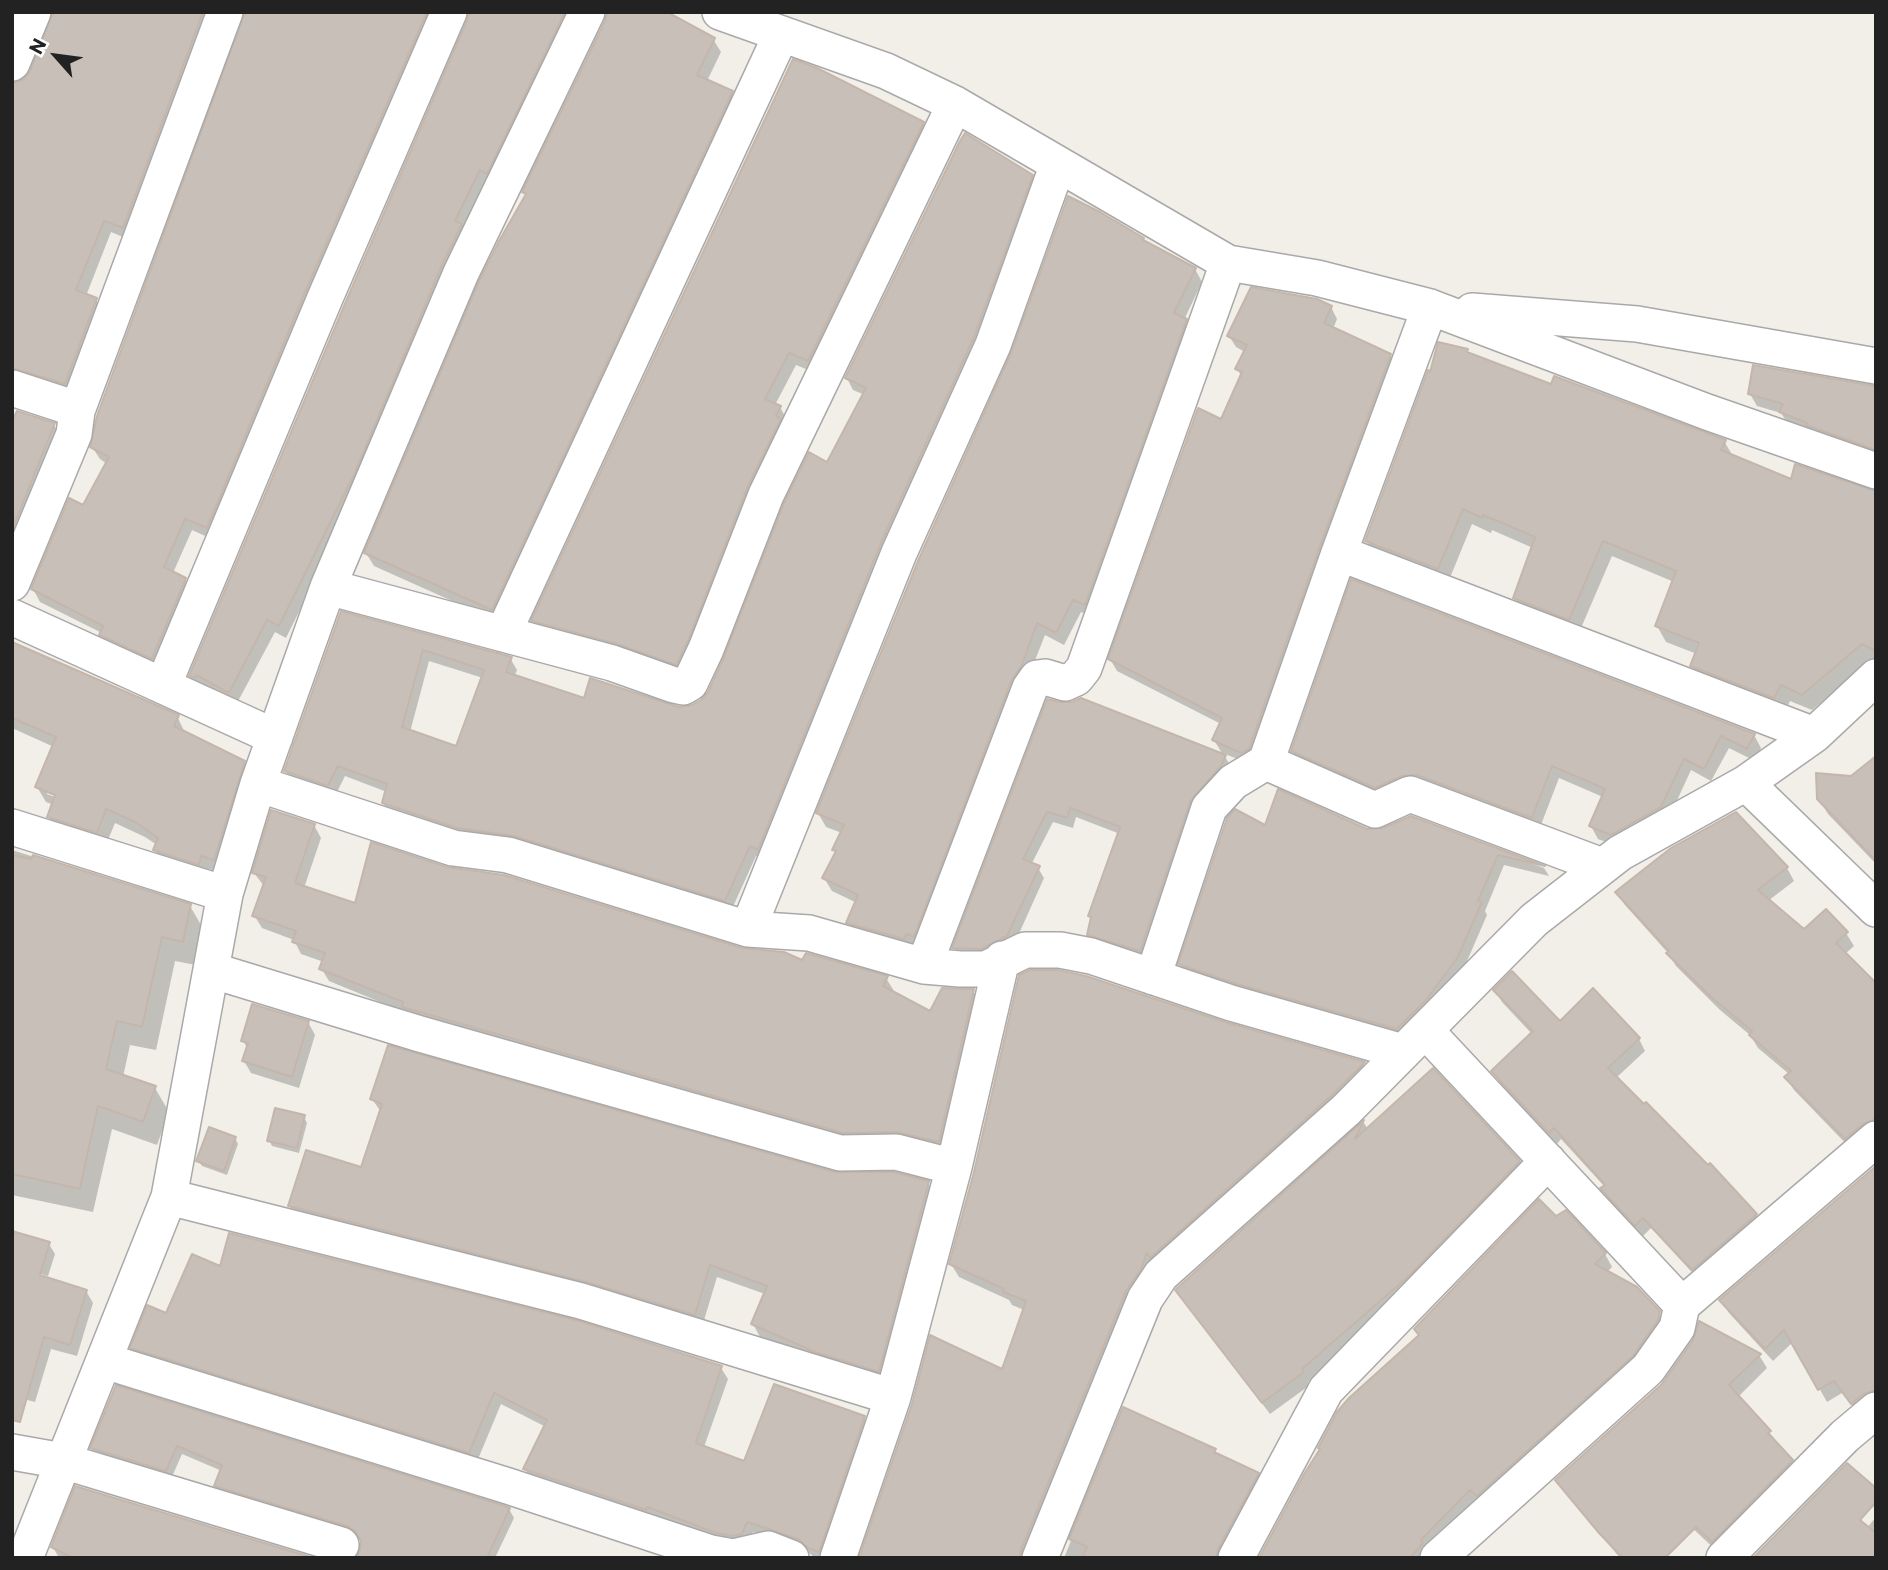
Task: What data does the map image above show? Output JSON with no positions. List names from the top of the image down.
{
  "north": "top left"
}
